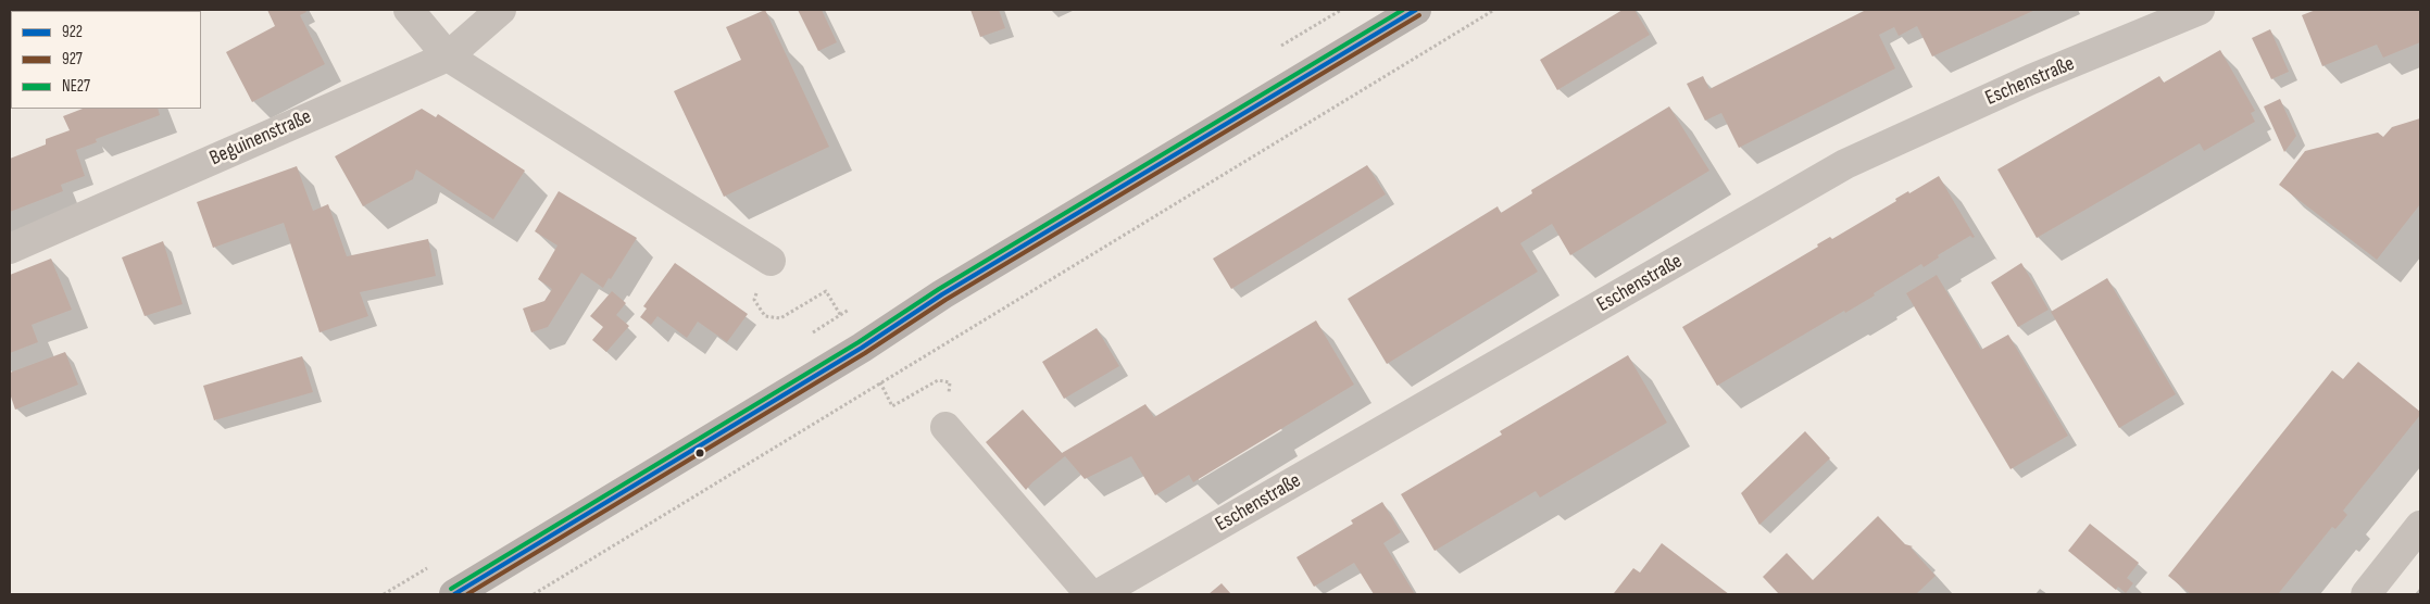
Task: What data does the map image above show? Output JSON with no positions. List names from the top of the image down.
{
  "streets": {
    "street": ["Eschenstraße", "Beguinenstraße"]
  },
  "lines": ["transit line 922", "transit line NE27", "transit line 927"],
  "legend": ["922", "927", "NE27"]
}
